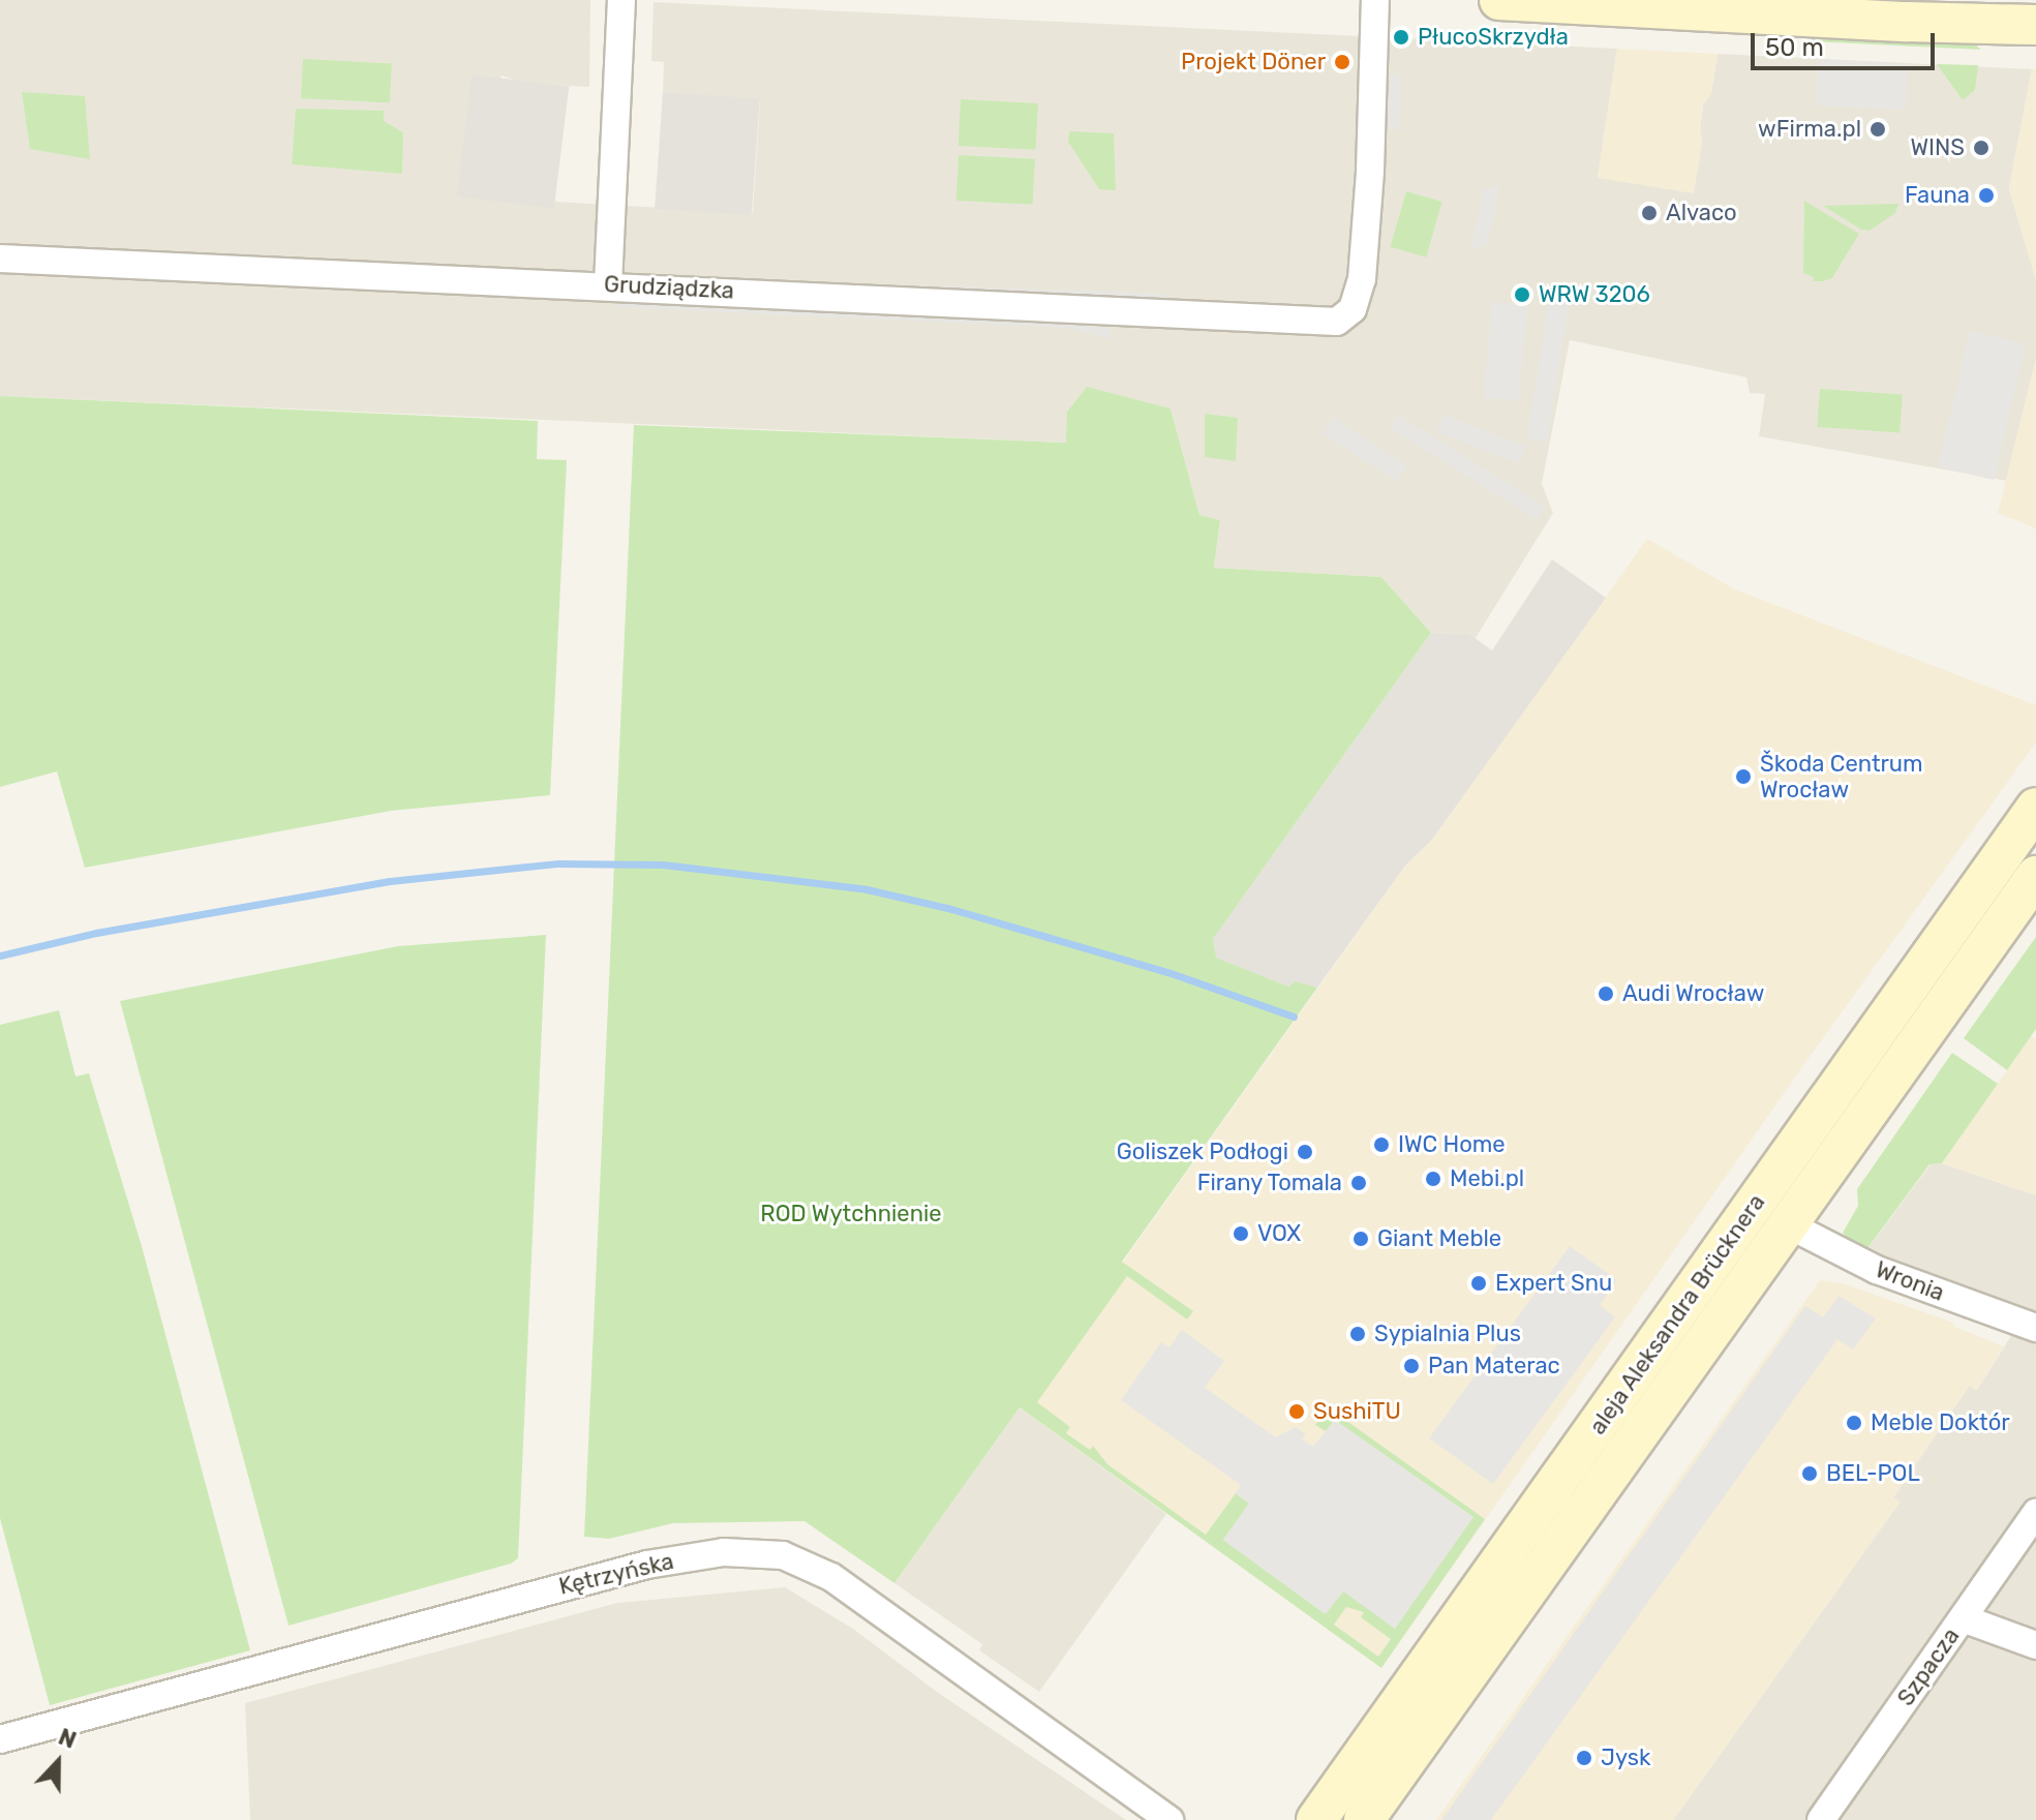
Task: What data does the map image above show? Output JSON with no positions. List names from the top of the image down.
{
  "streets": {
    "main road": ["aleja Aleksandra Brücknera"],
    "street": [
      "Grudziądzka",
      "Wronia",
      "Kętrzyńska",
      "Szpacza"
    ]
  },
  "crossings": [
    ["Wronia", "aleja Aleksandra Brücknera"]
  ],
  "parks": ["ROD Wytchnienie"],
  "places": [
    "PłucoSkrzydła",
    "Projekt Döner",
    "wFirma.pl",
    "WINS",
    "Fauna",
    "Alvaco",
    "WRW 3206",
    "Škoda Centrum Wrocław",
    "Audi Wrocław",
    "IWC Home",
    "Goliszek Podłogi",
    "Mebi.pl",
    "Firany Tomala",
    "VOX",
    "Giant Meble",
    "Expert Snu",
    "Sypialnia Plus",
    "Pan Materac",
    "SushiTU",
    "Meble Doktór",
    "BEL-POL",
    "Jysk"
  ],
  "scale_bar": "50 m",
  "north": "top"
}
